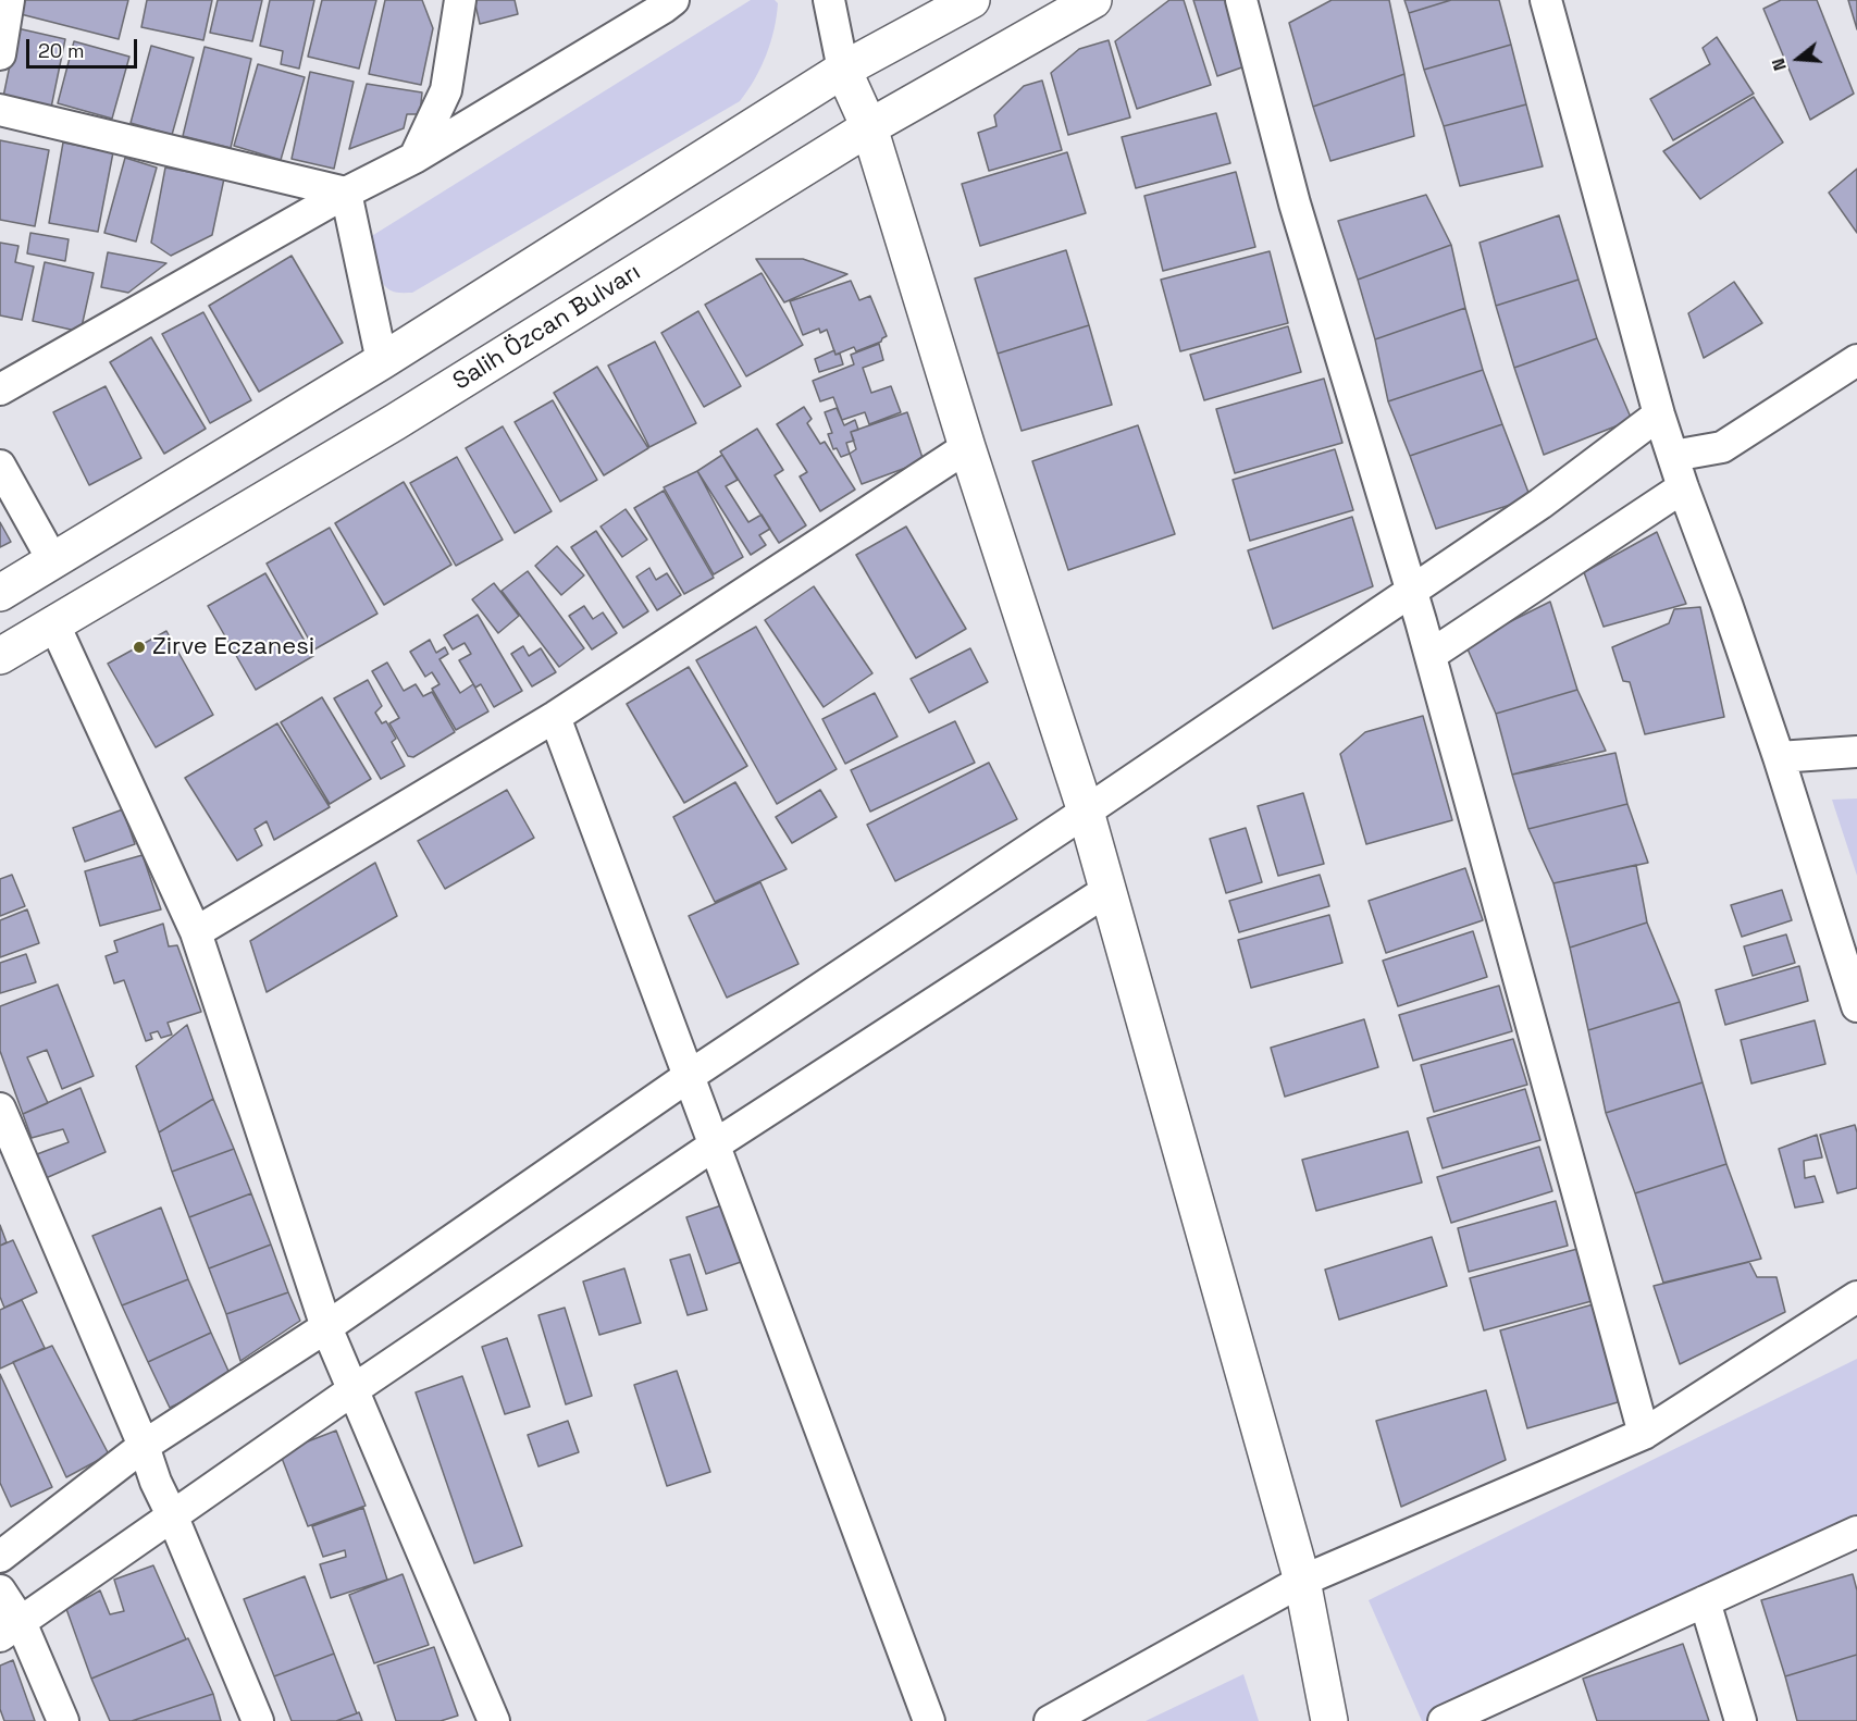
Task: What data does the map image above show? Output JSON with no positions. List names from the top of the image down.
{
  "streets": {
    "main road": ["Salih Özcan Bulvarı"]
  },
  "places": ["Zirve Eczanesi"],
  "scale_bar": "20 m",
  "north": "left"
}
